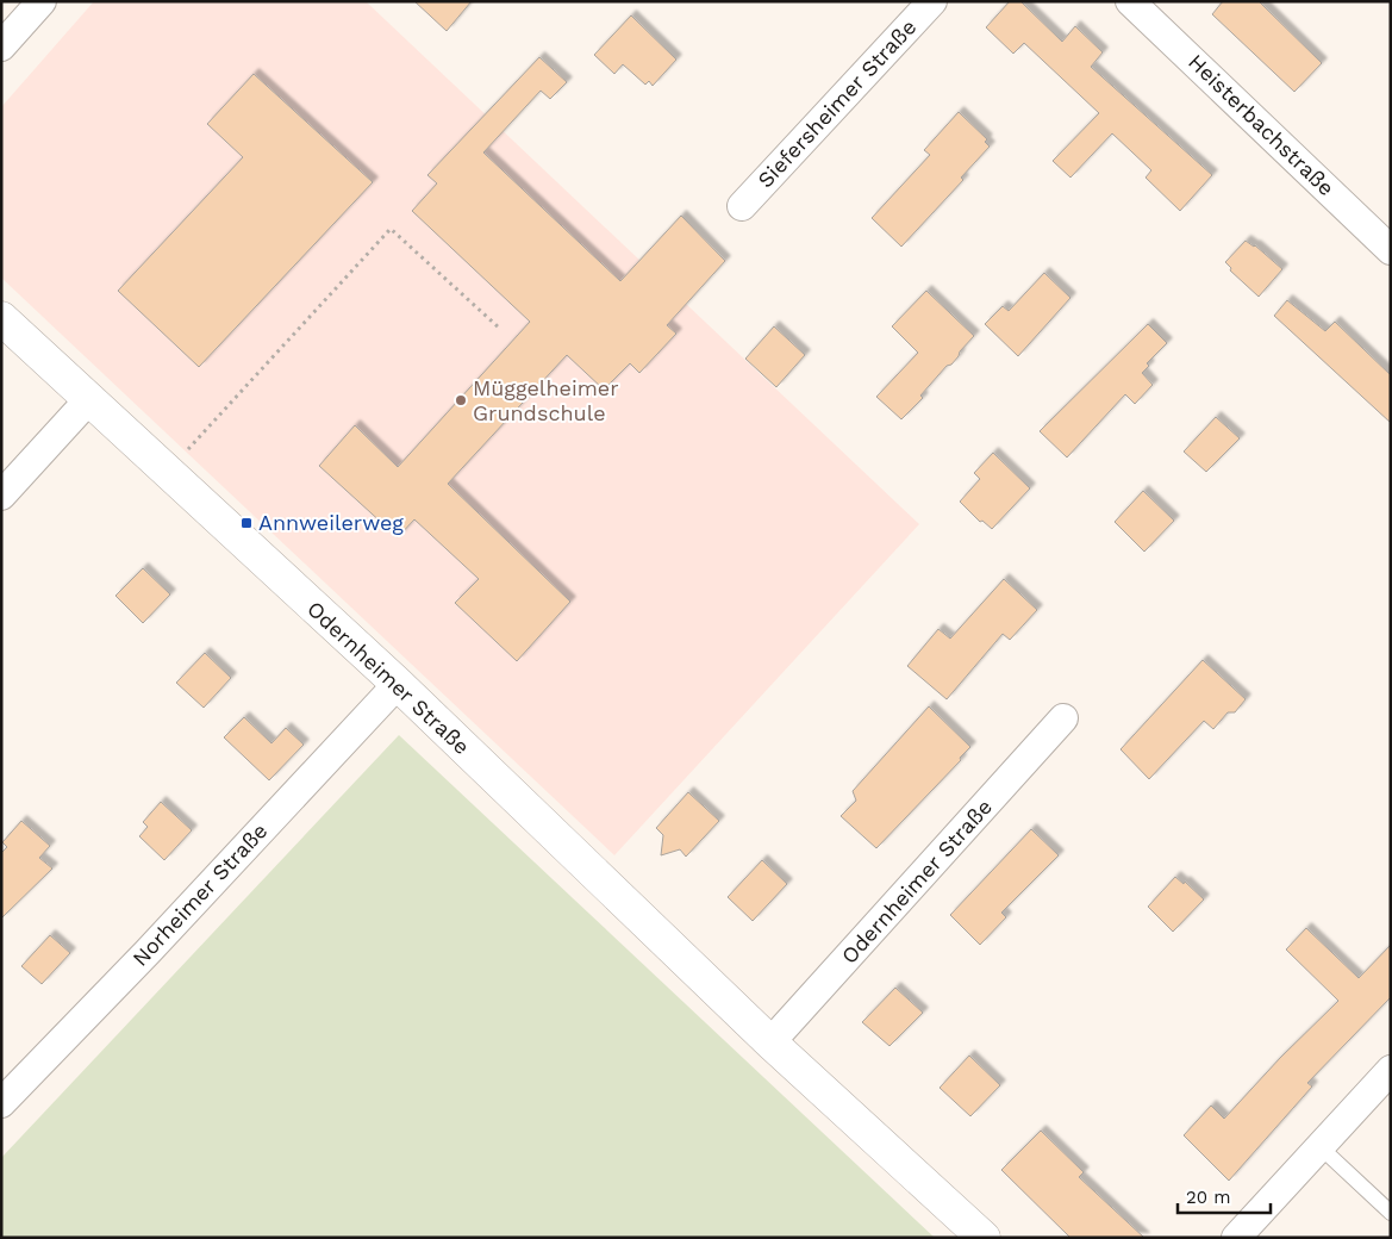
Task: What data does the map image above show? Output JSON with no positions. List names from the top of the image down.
{
  "streets": {
    "street": [
      "Siefersheimer Straße",
      "Heisterbachstraße",
      "Odernheimer Straße",
      "Norheimer Straße"
    ]
  },
  "crossings": [
    ["Odernheimer Straße", "Norheimer Straße"]
  ],
  "places": {
    "other": ["Müggelheimer Grundschule"],
    "transit": ["Annweilerweg"]
  },
  "scale_bar": "20 m"
}
